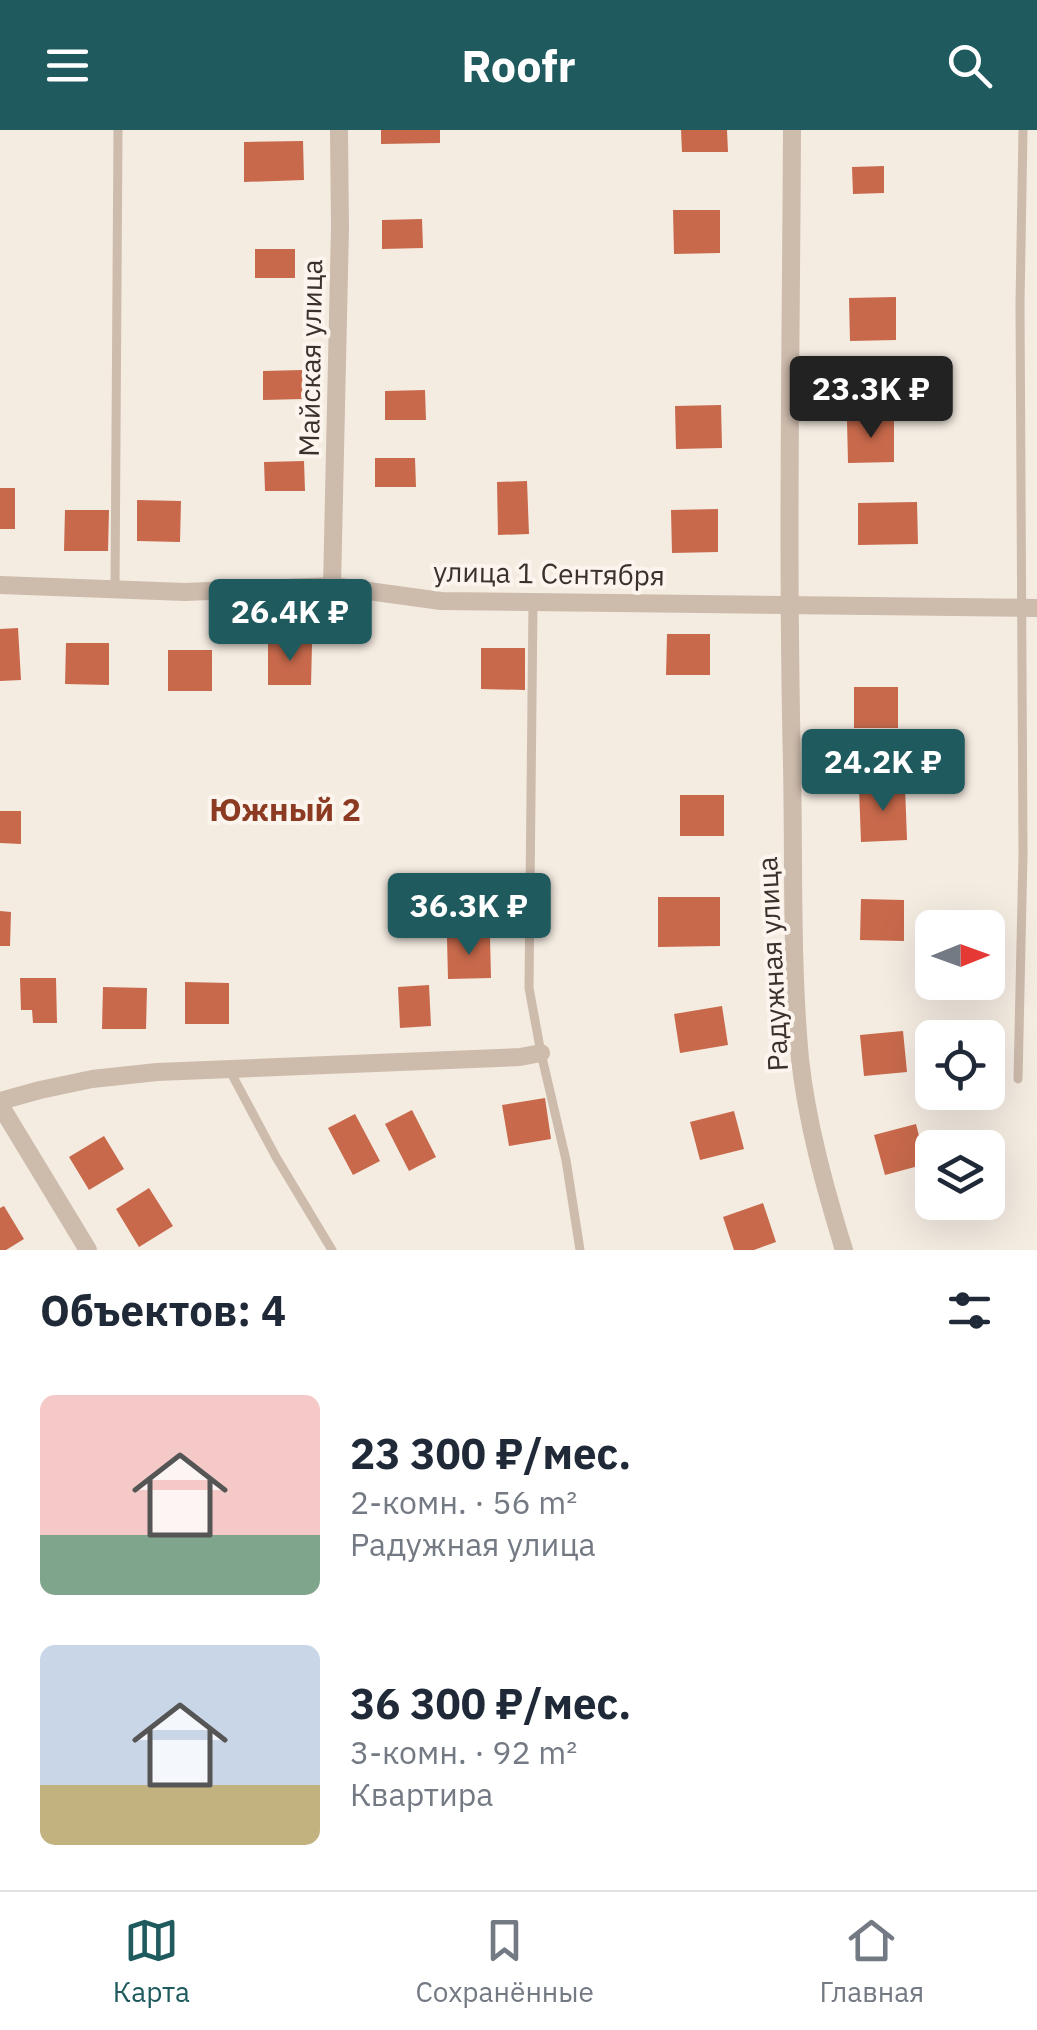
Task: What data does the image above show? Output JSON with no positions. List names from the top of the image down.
{
  "streets": {
    "street": ["Майская улица", "улица 1 Сентября", "Радужная улица"]
  },
  "crossings": [
    ["Майская улица", "улица 1 Сентября"],
    ["улица 1 Сентября", "Радужная улица"]
  ],
  "districts": ["Южный 2"],
  "north": "right",
  "page": {
    "header": "Roofr",
    "price": [
      "23.3K ₽",
      "26.4K ₽",
      "24.2K ₽",
      "36.3K ₽"
    ],
    "heading": "Объектов: 4",
    "list": [
      {
        "name": "23 300 ₽/мес.",
        "note": "2-комн. · 56 m² · Радужная улица"
      },
      {
        "name": "36 300 ₽/мес.",
        "note": "3-комн. · 92 m² · Квартира"
      }
    ],
    "tabs": ["Карта", "Сохранённые", "Главная"]
  }
}
